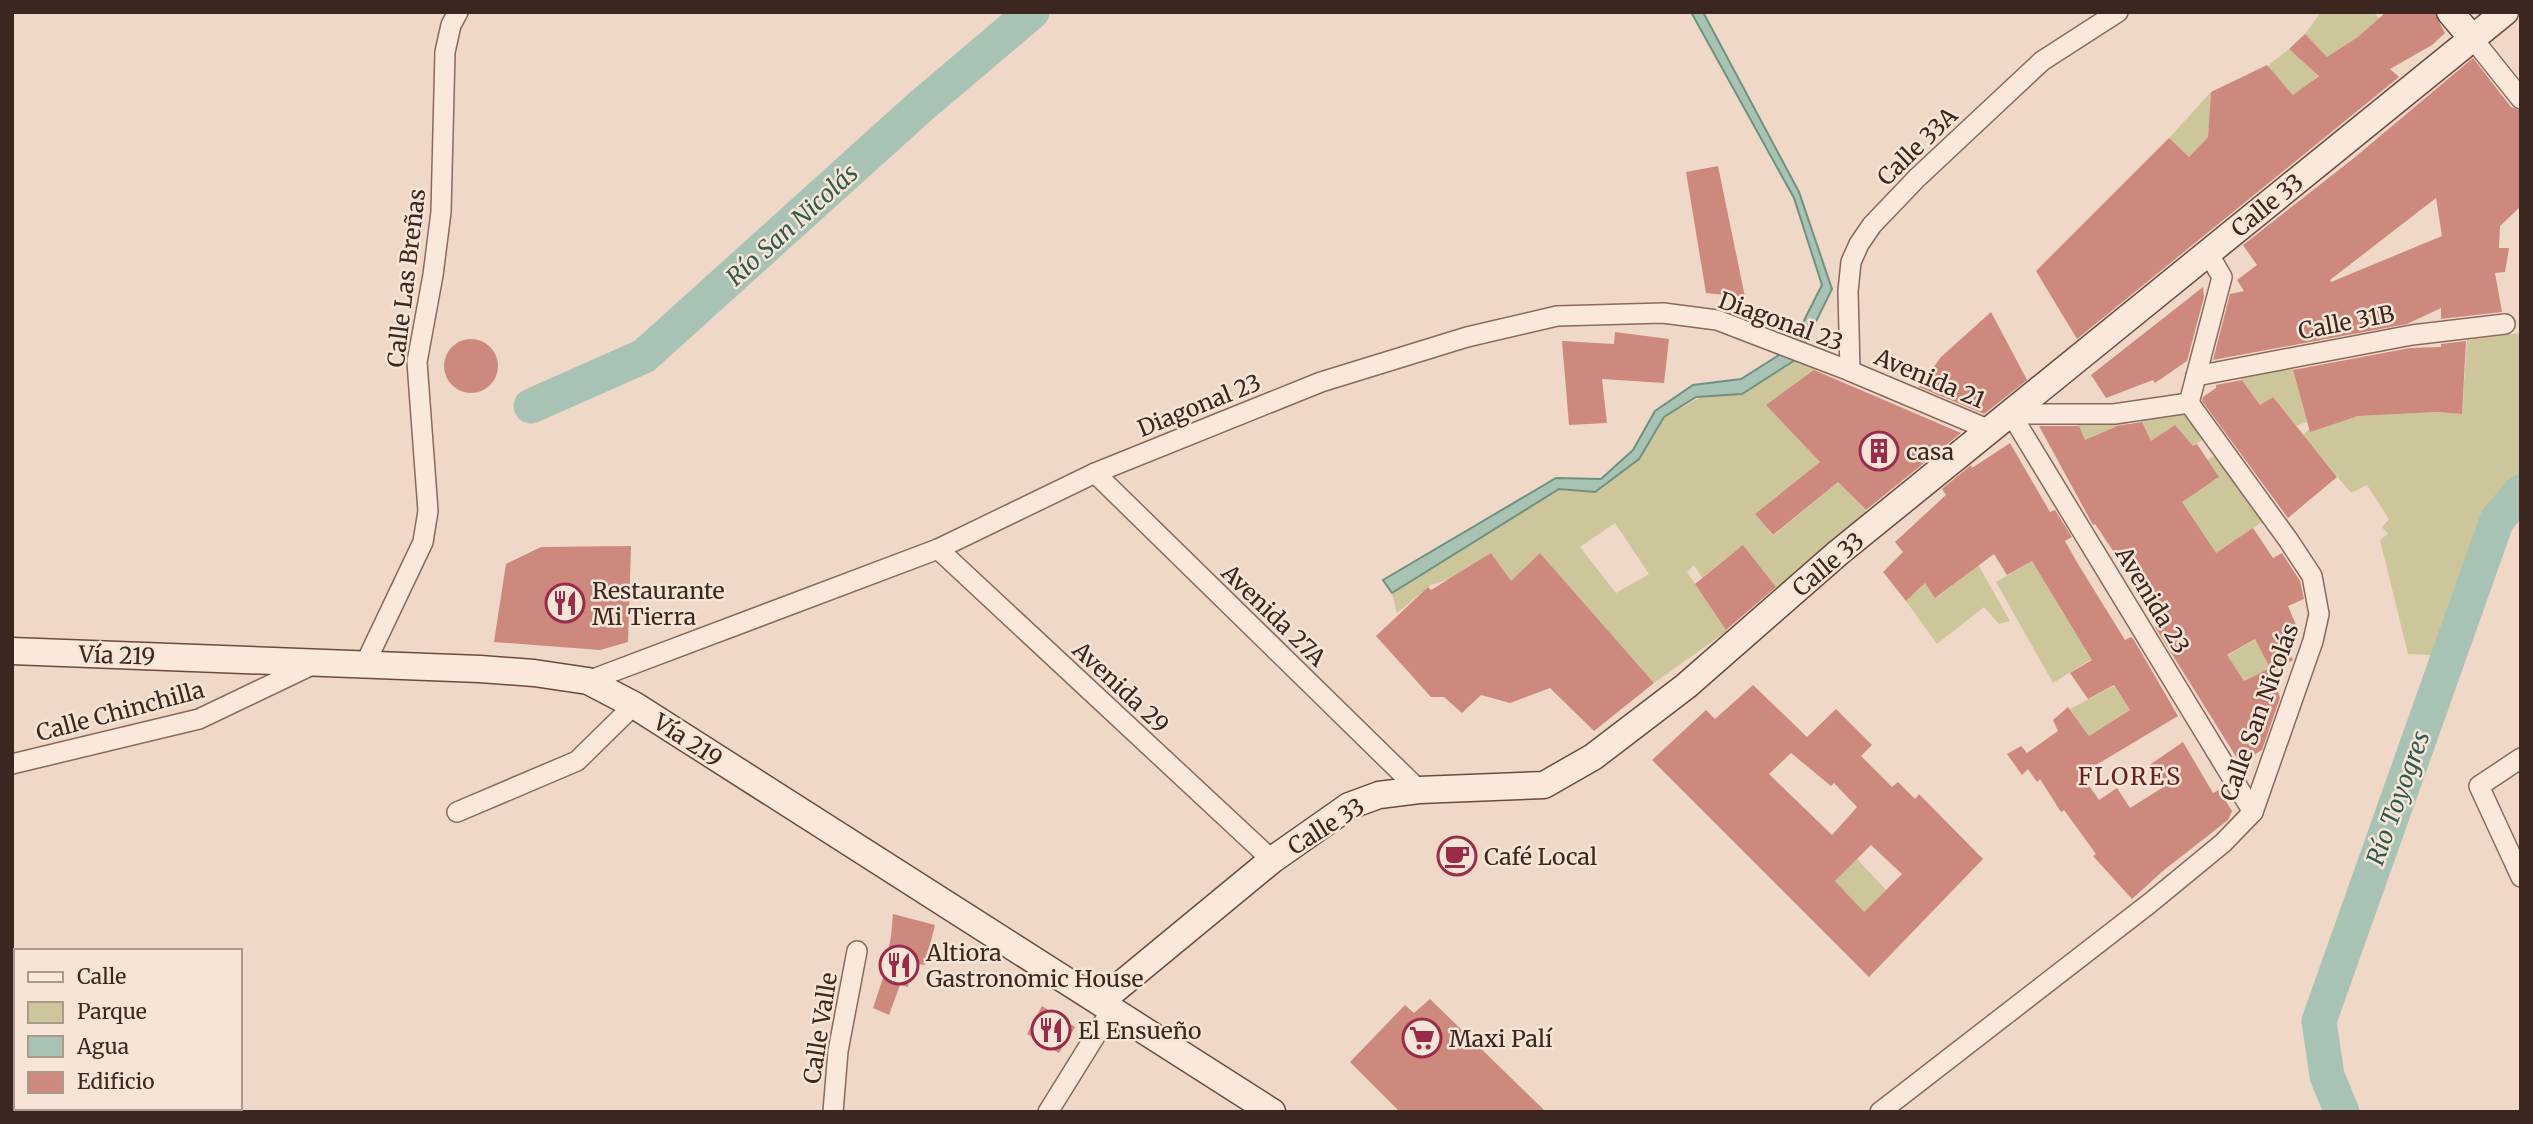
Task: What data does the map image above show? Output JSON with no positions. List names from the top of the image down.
{
  "streets": {
    "main road": ["Calle 33", "Vía 219"],
    "street": [
      "Calle 33A",
      "Calle Las Breñas",
      "Diagonal 23",
      "Calle 31B",
      "Avenida 21",
      "Avenida 23",
      "Avenida 27A",
      "Avenida 29",
      "Calle Chinchilla",
      "Calle San Nicolás",
      "Calle Valle"
    ]
  },
  "crossings": [
    ["Calle 33A", "Diagonal 23"],
    ["Calle 33A", "Avenida 21"],
    ["Calle 33", "Avenida 21"],
    ["Calle 33", "Avenida 23"],
    ["Calle 33", "Avenida 27A"],
    ["Calle 33", "Vía 219"],
    ["Calle 33", "Avenida 29"],
    ["Calle Las Breñas", "Vía 219"],
    ["Diagonal 23", "Avenida 21"],
    ["Diagonal 23", "Avenida 27A"],
    ["Diagonal 23", "Vía 219"],
    ["Diagonal 23", "Avenida 29"],
    ["Avenida 21", "Avenida 23"],
    ["Avenida 23", "Calle San Nicolás"],
    ["Vía 219", "Calle Chinchilla"]
  ],
  "districts": ["FLORES"],
  "water": ["Río San Nicolás", "Río Toyogres"],
  "places": {
    "building": ["casa"],
    "restaurant": ["Restaurante Mi Tierra", "Altiora Gastronomic House", "El Ensueño"],
    "cafe": ["Café Local"],
    "supermarket": ["Maxi Palí"]
  },
  "legend": [
    "Calle",
    "Parque",
    "Agua",
    "Edificio"
  ]
}
